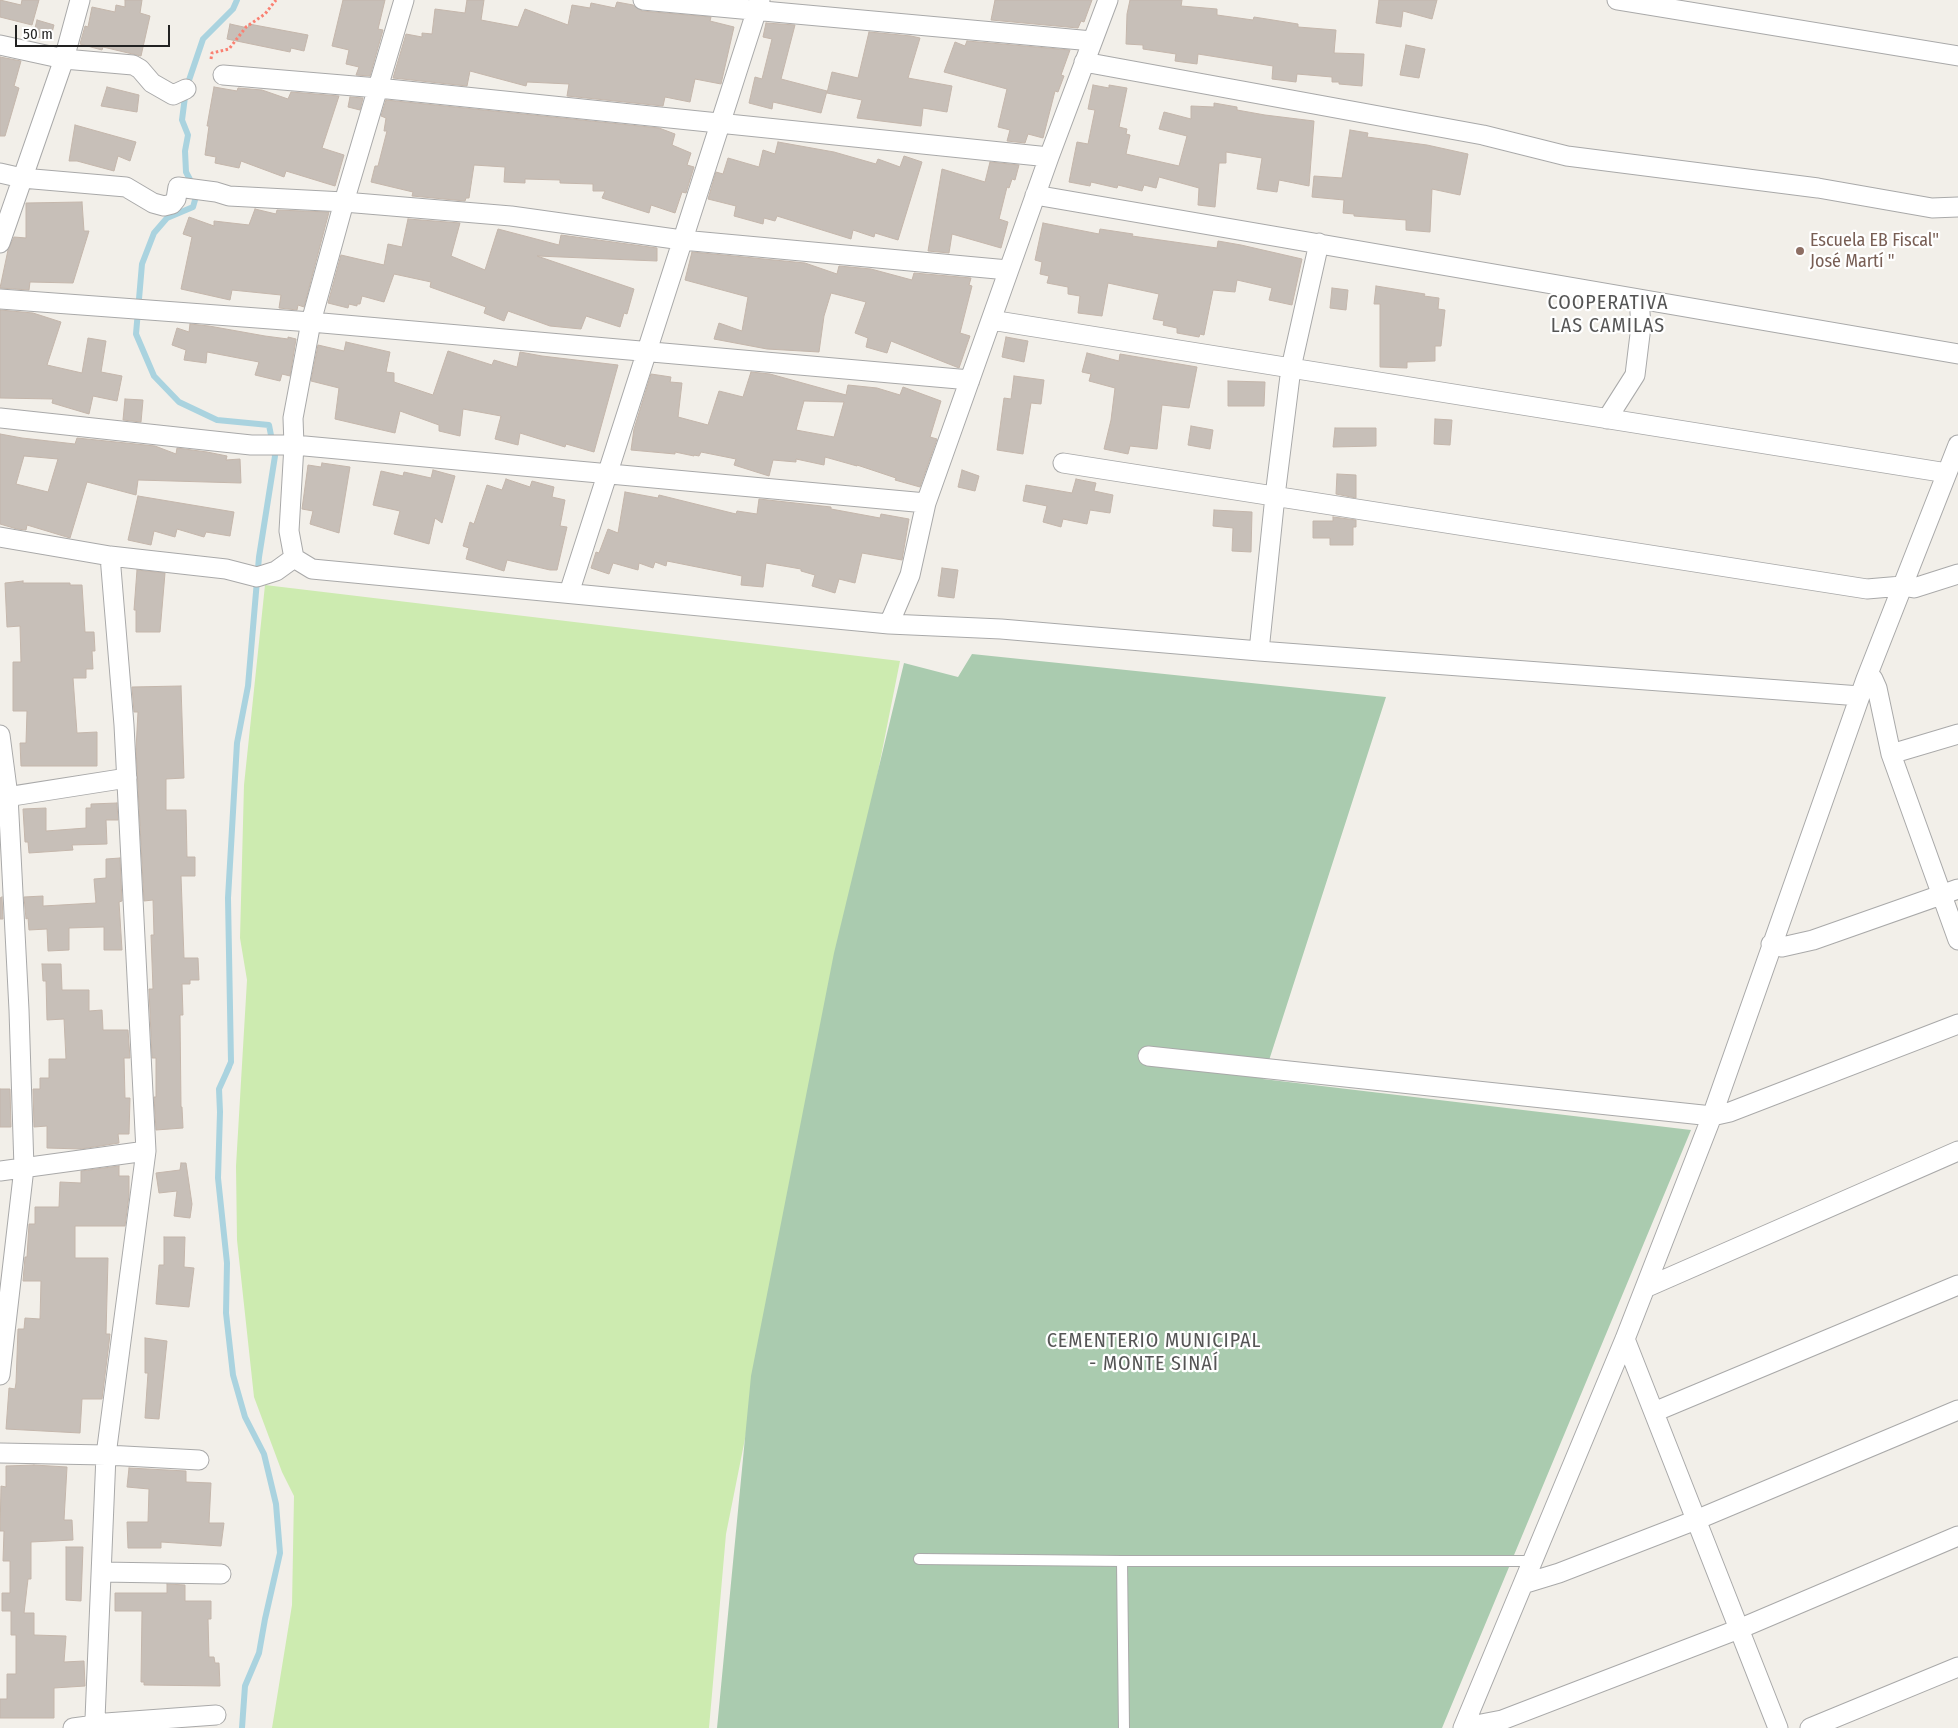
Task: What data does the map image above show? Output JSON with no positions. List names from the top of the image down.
{
  "districts": ["COOPERATIVA LAS CAMILAS", "CEMENTERIO MUNICIPAL - MONTE SINAÍ"],
  "places": ["Escuela EB Fiscal\" José Martí \""],
  "scale_bar": "50 m"
}
